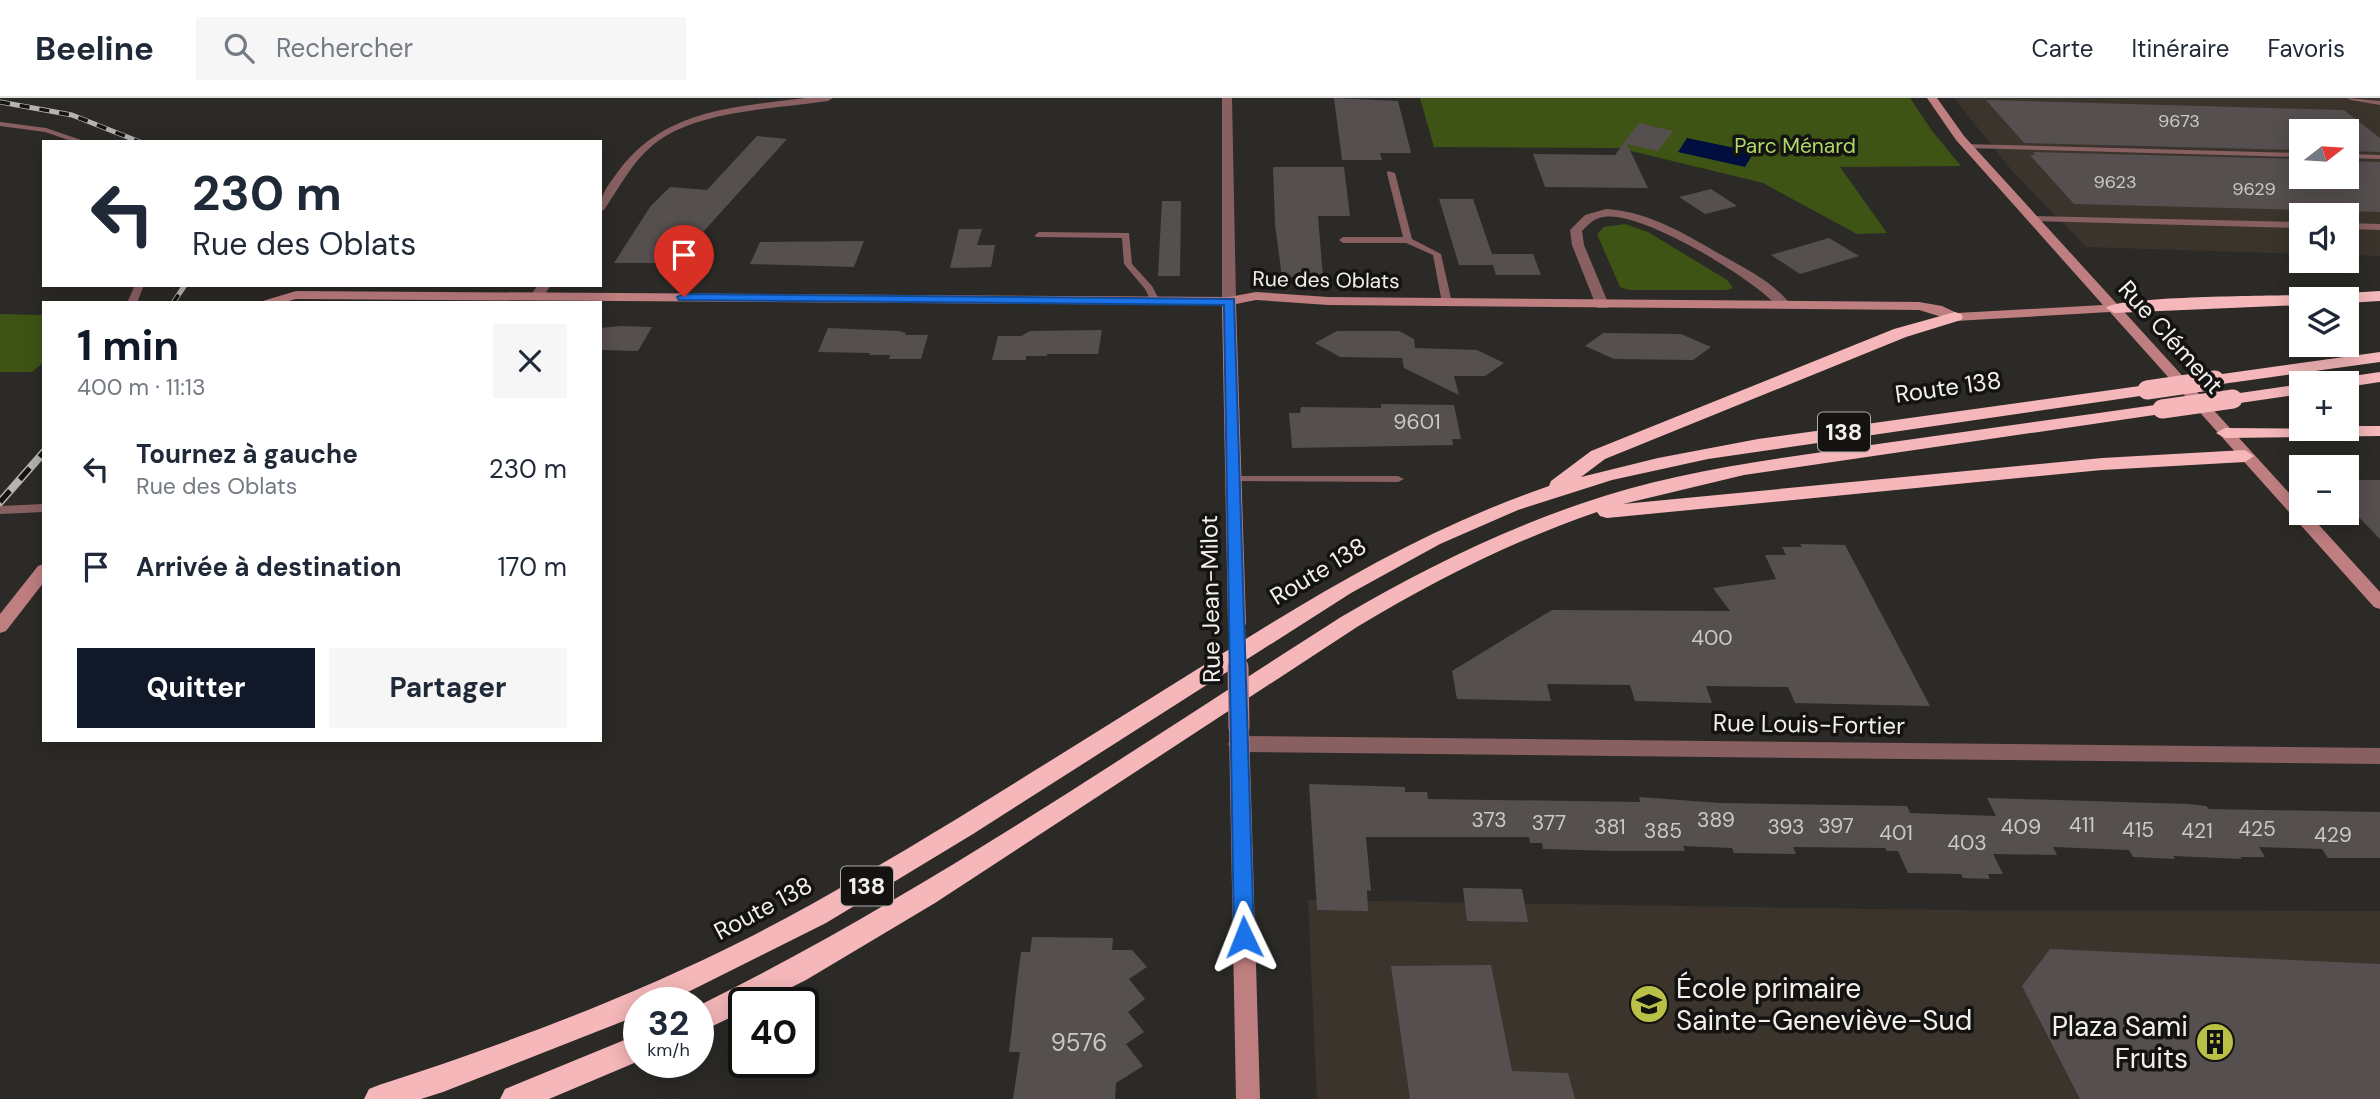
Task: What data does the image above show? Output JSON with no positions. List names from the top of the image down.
{
  "streets": {
    "highway": ["Route 138", "138"],
    "street": [
      "Rue des Oblats",
      "Rue Clément",
      "Rue Jean-Milot",
      "Rue Louis-Fortier"
    ]
  },
  "crossings": [
    ["Rue des Oblats", "Rue Jean-Milot"],
    ["Rue Jean-Milot", "Rue Louis-Fortier"]
  ],
  "parks": ["Parc Ménard"],
  "places": {
    "school or university": ["École primaire Sainte-Geneviève-Sud"],
    "building": ["Plaza Sami Fruits"]
  },
  "house_numbers": [
    "9673",
    "9623",
    "9629",
    "9601",
    "400",
    "373",
    "389",
    "377",
    "411",
    "397",
    "381",
    "393",
    "409",
    "425",
    "415",
    "385",
    "421",
    "401",
    "429",
    "403",
    "9576"
  ],
  "north": "right",
  "page": {
    "header": "Beeline",
    "search": "Rechercher",
    "nav": ["Carte", "Itinéraire", "Favoris"],
    "map_buttons": ["+", "−"],
    "turn": ["230 m", "Rue des Oblats"],
    "heading": ["1 min", "400 m · 11:13"],
    "list": [
      {
        "name": "Tournez à gauche",
        "note": "Rue des Oblats",
        "value": "230 m"
      },
      {
        "name": "Arrivée à destination",
        "value": "170 m"
      }
    ],
    "buttons": ["Quitter", "Partager"],
    "speed": "32 km/h",
    "limit": "40"
  }
}
